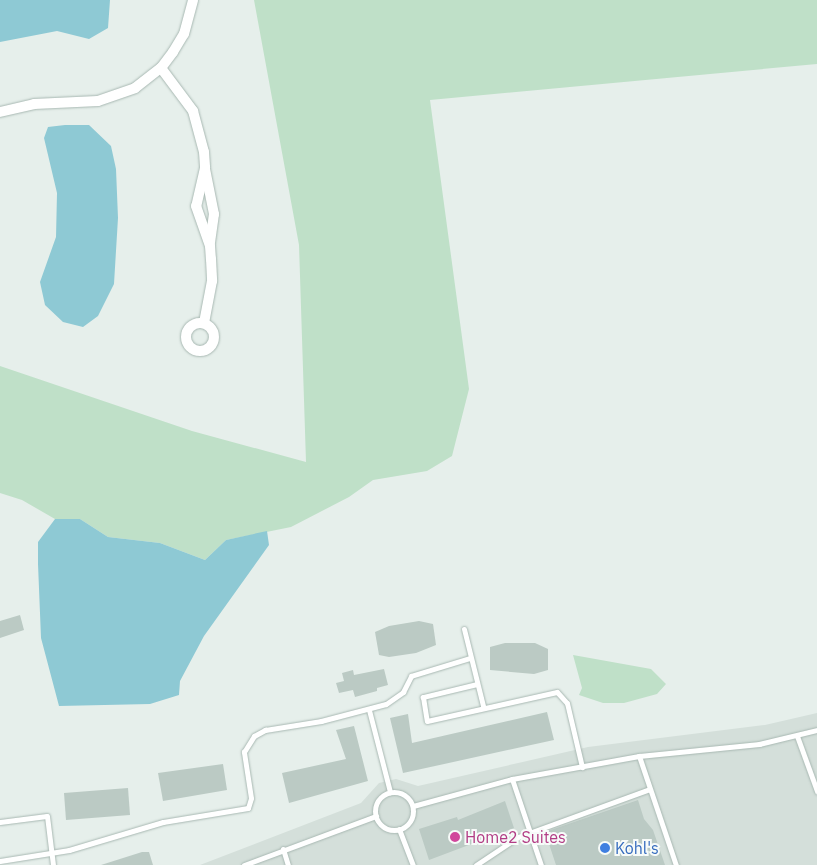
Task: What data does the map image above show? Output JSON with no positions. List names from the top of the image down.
{
  "places": ["Home2 Suites", "Kohl's"]
}
